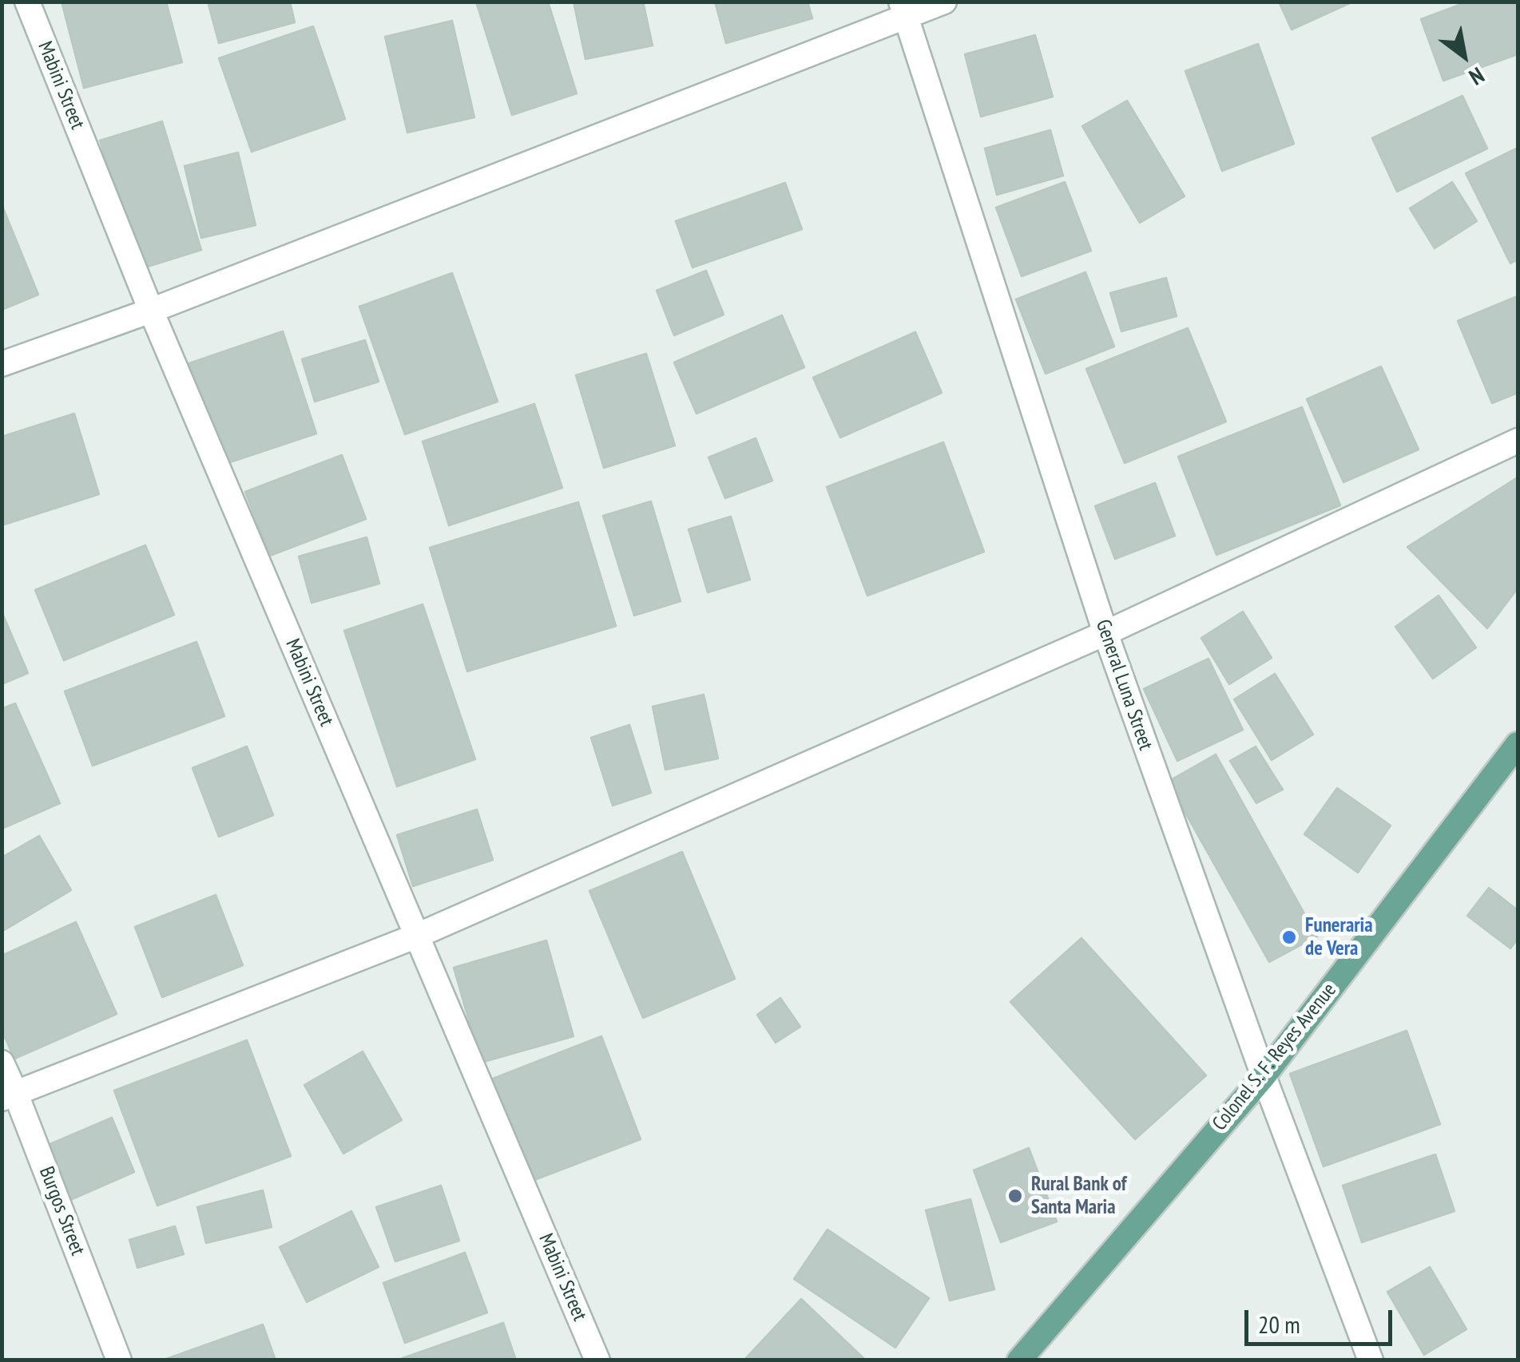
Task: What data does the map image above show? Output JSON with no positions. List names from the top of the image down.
{
  "streets": {
    "main road": ["Colonel S. F. Reyes Avenue"],
    "street": ["Mabini Street", "General Luna Street", "Burgos Street"]
  },
  "crossings": [
    ["General Luna Street", "Colonel S. F. Reyes Avenue"]
  ],
  "places": ["Funeraria de Vera", "Rural Bank of Santa Maria"],
  "scale_bar": "20 m",
  "north": "bottom right"
}
